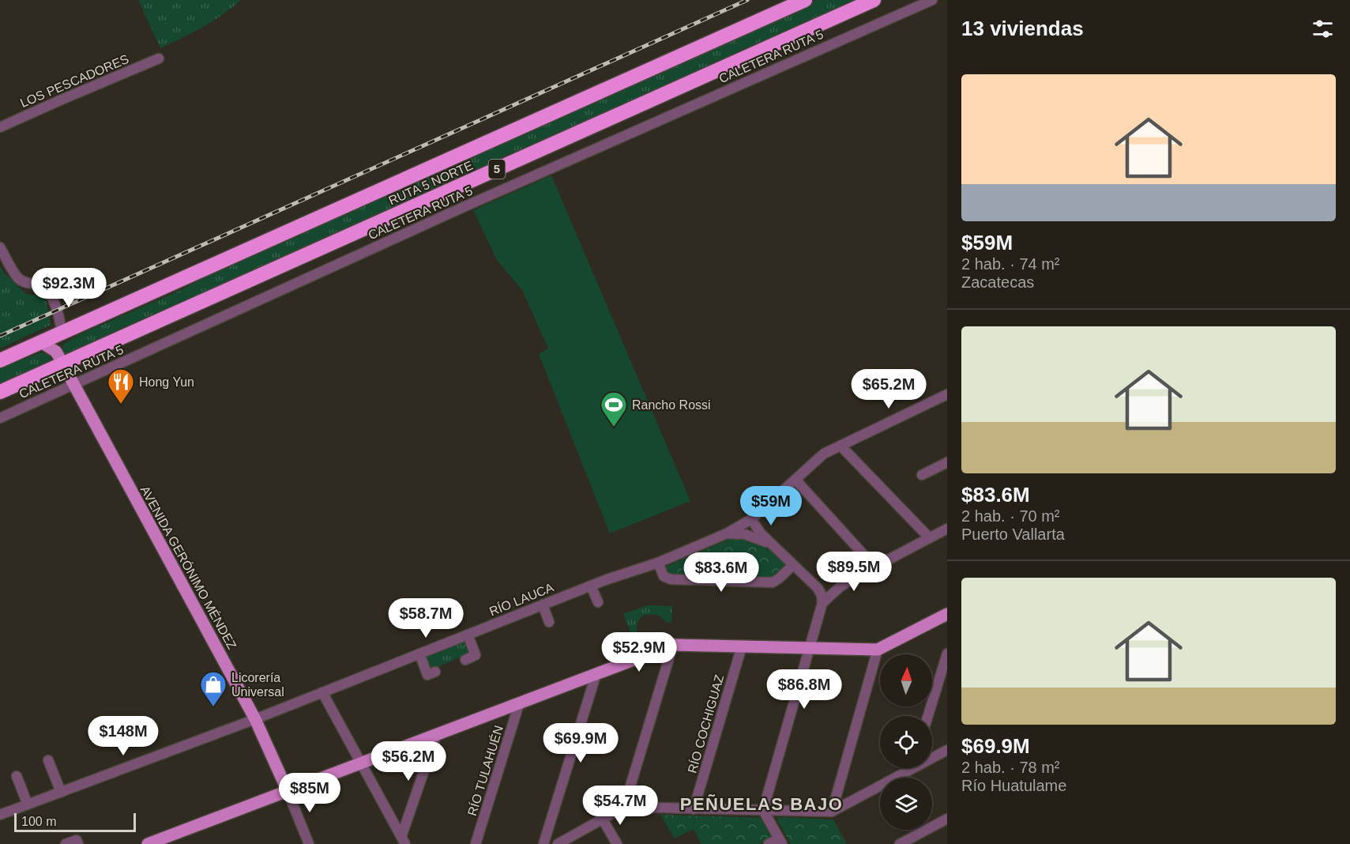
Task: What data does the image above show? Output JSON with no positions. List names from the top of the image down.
{
  "streets": {
    "highway": ["5", "RUTA 5 NORTE"],
    "main road": ["AVENIDA GERÓNIMO MÉNDEZ"],
    "street": [
      "CALETERA RUTA 5",
      "LOS PESCADORES",
      "RÍO LAUCA",
      "RÍO COCHIGUAZ",
      "RÍO TULAHUÉN"
    ]
  },
  "crossings": [
    ["CALETERA RUTA 5", "AVENIDA GERÓNIMO MÉNDEZ"],
    ["RUTA 5 NORTE", "AVENIDA GERÓNIMO MÉNDEZ"],
    ["AVENIDA GERÓNIMO MÉNDEZ", "RÍO LAUCA"]
  ],
  "districts": ["PEÑUELAS BAJO"],
  "places": {
    "restaurant": ["Hong Yun"],
    "sports": ["Rancho Rossi"],
    "shop": ["Licorería Universal"]
  },
  "scale_bar": "100 m",
  "north": "top",
  "page": {
    "heading": "13 viviendas",
    "list": [
      {
        "name": "$59M",
        "note": "2 hab. · 74 m² · Zacatecas"
      },
      {
        "name": "$83.6M",
        "note": "2 hab. · 70 m² · Puerto Vallarta"
      },
      {
        "name": "$69.9M",
        "note": "2 hab. · 78 m² · Río Huatulame"
      }
    ],
    "price": [
      "$92.3M",
      "$65.2M",
      "$59M",
      "$89.5M",
      "$83.6M",
      "$58.7M",
      "$52.9M",
      "$86.8M",
      "$148M",
      "$69.9M",
      "$56.2M",
      "$85M",
      "$54.7M"
    ],
    "scale": "100 m"
  }
}
